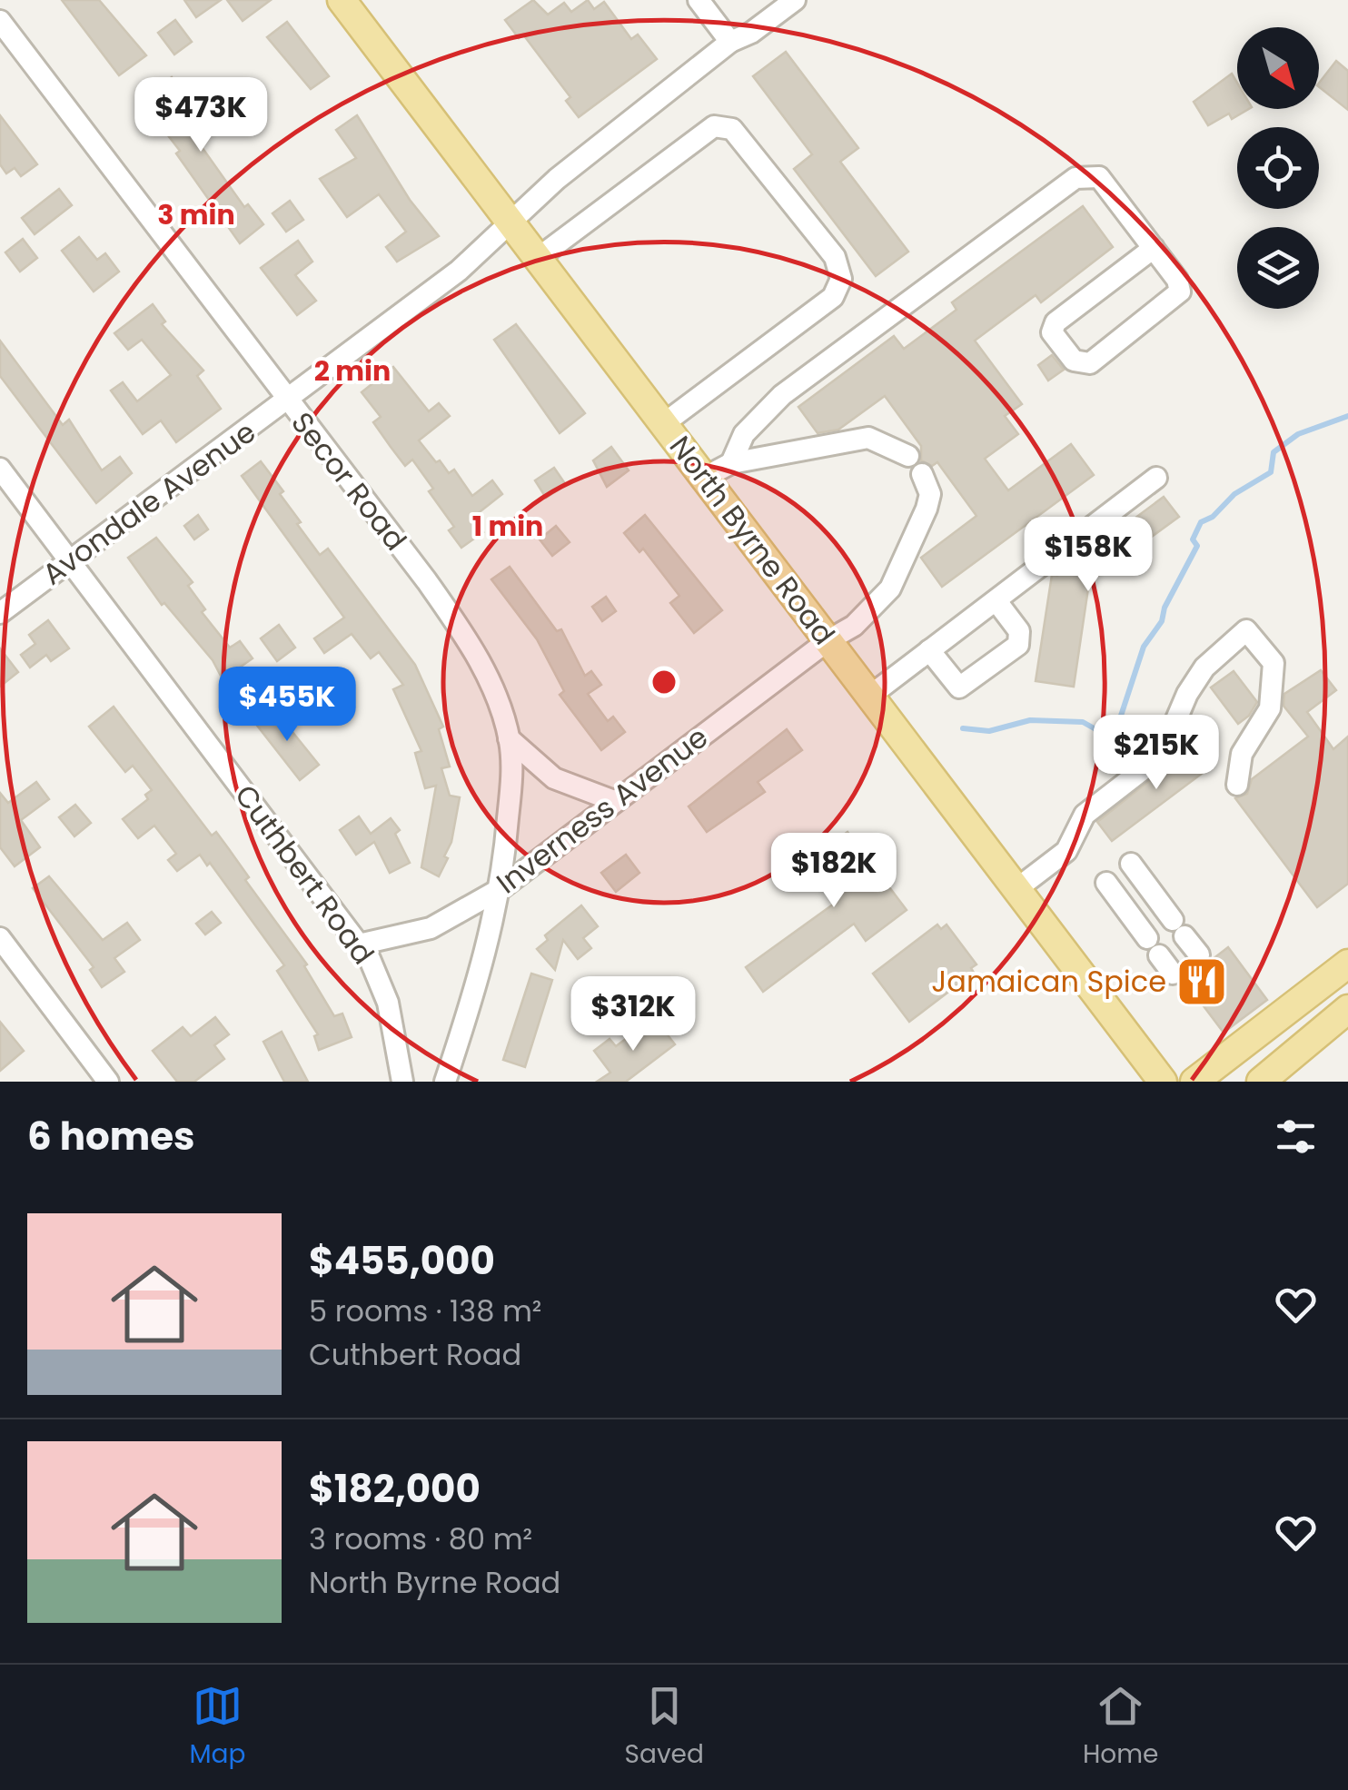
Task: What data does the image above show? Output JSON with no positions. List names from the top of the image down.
{
  "streets": {
    "main road": ["North Byrne Road"],
    "street": [
      "Secor Road",
      "Avondale Avenue",
      "Inverness Avenue",
      "Cuthbert Road"
    ]
  },
  "crossings": [
    ["Secor Road", "Avondale Avenue"],
    ["Secor Road", "Inverness Avenue"],
    ["Avondale Avenue", "North Byrne Road"],
    ["Avondale Avenue", "Cuthbert Road"],
    ["North Byrne Road", "Inverness Avenue"],
    ["Inverness Avenue", "Cuthbert Road"]
  ],
  "places": {
    "restaurant": ["Jamaican Spice"]
  },
  "north": "bottom right",
  "page": {
    "price": [
      "$473K",
      "$158K",
      "$455K",
      "$215K",
      "$182K",
      "$312K"
    ],
    "heading": "6 homes",
    "list": [
      {
        "name": "$455,000",
        "note": "5 rooms · 138 m² · Cuthbert Road"
      },
      {
        "name": "$182,000",
        "note": "3 rooms · 80 m² · North Byrne Road"
      }
    ],
    "tabs": ["Map", "Saved", "Home"]
  },
  "rings": ["3 min", "2 min", "1 min"]
}
